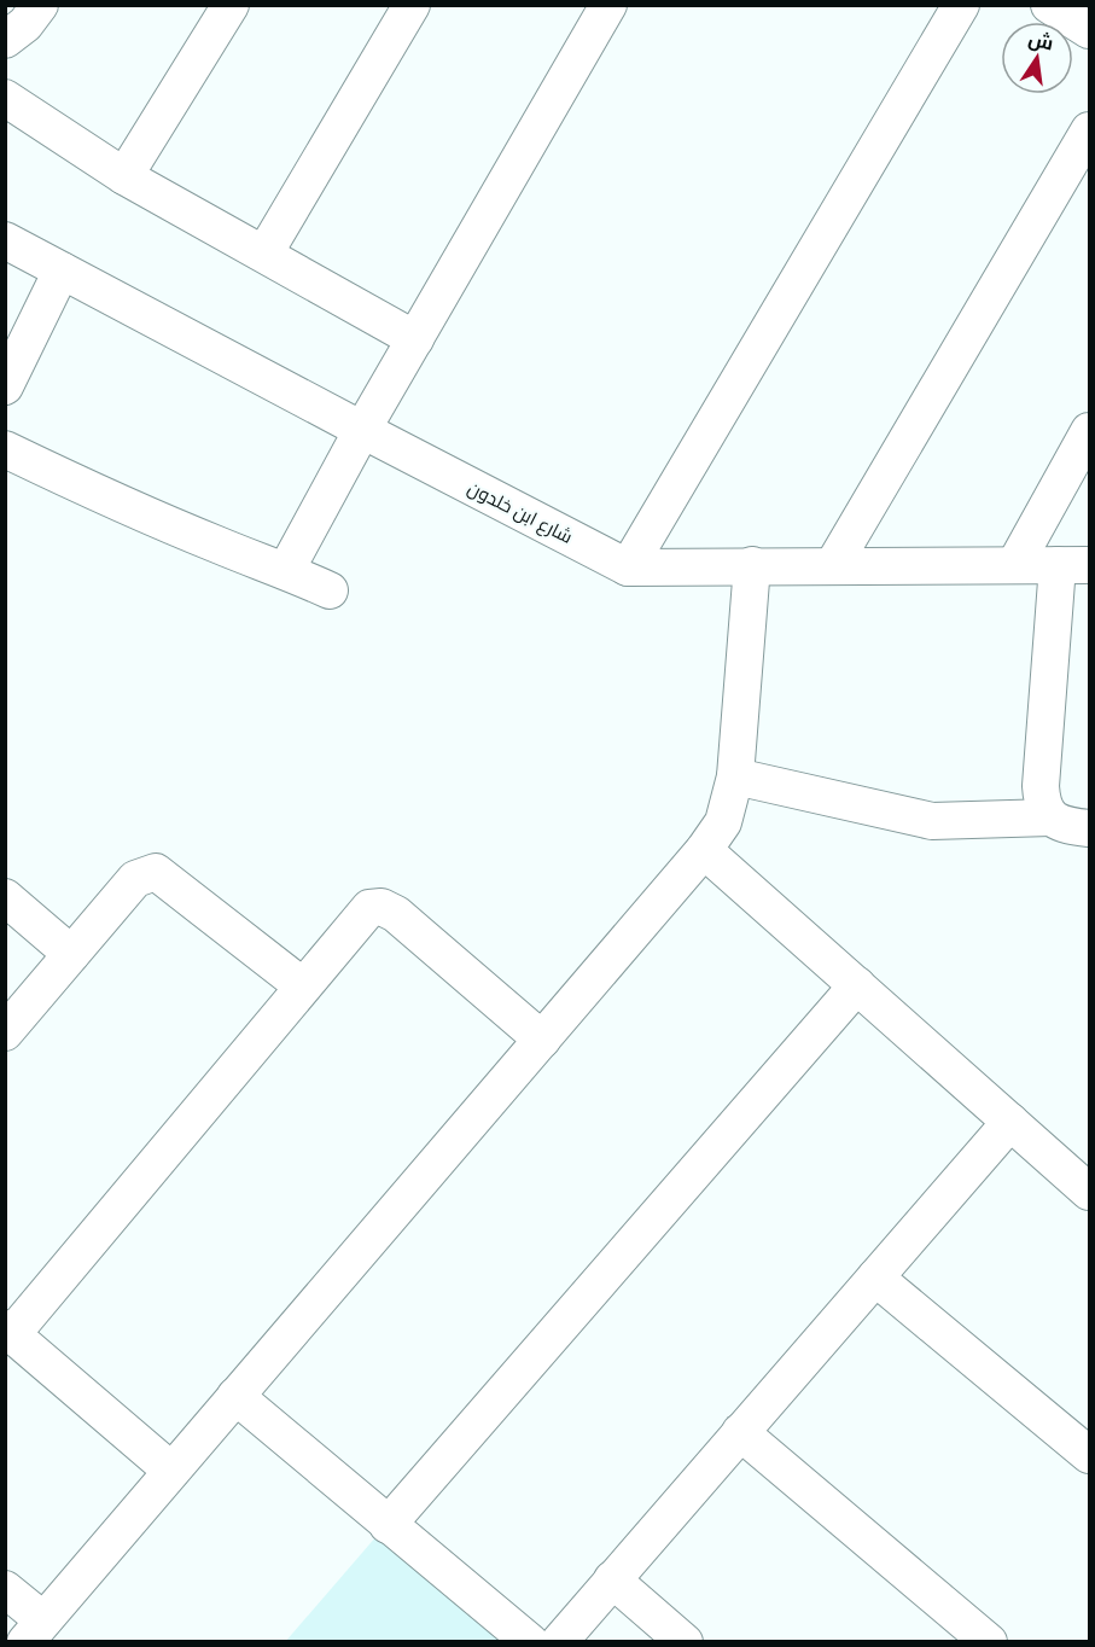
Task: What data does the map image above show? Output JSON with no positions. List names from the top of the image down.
{
  "streets": {
    "street": ["شارع ابن خلدون"]
  },
  "north": "top"
}
